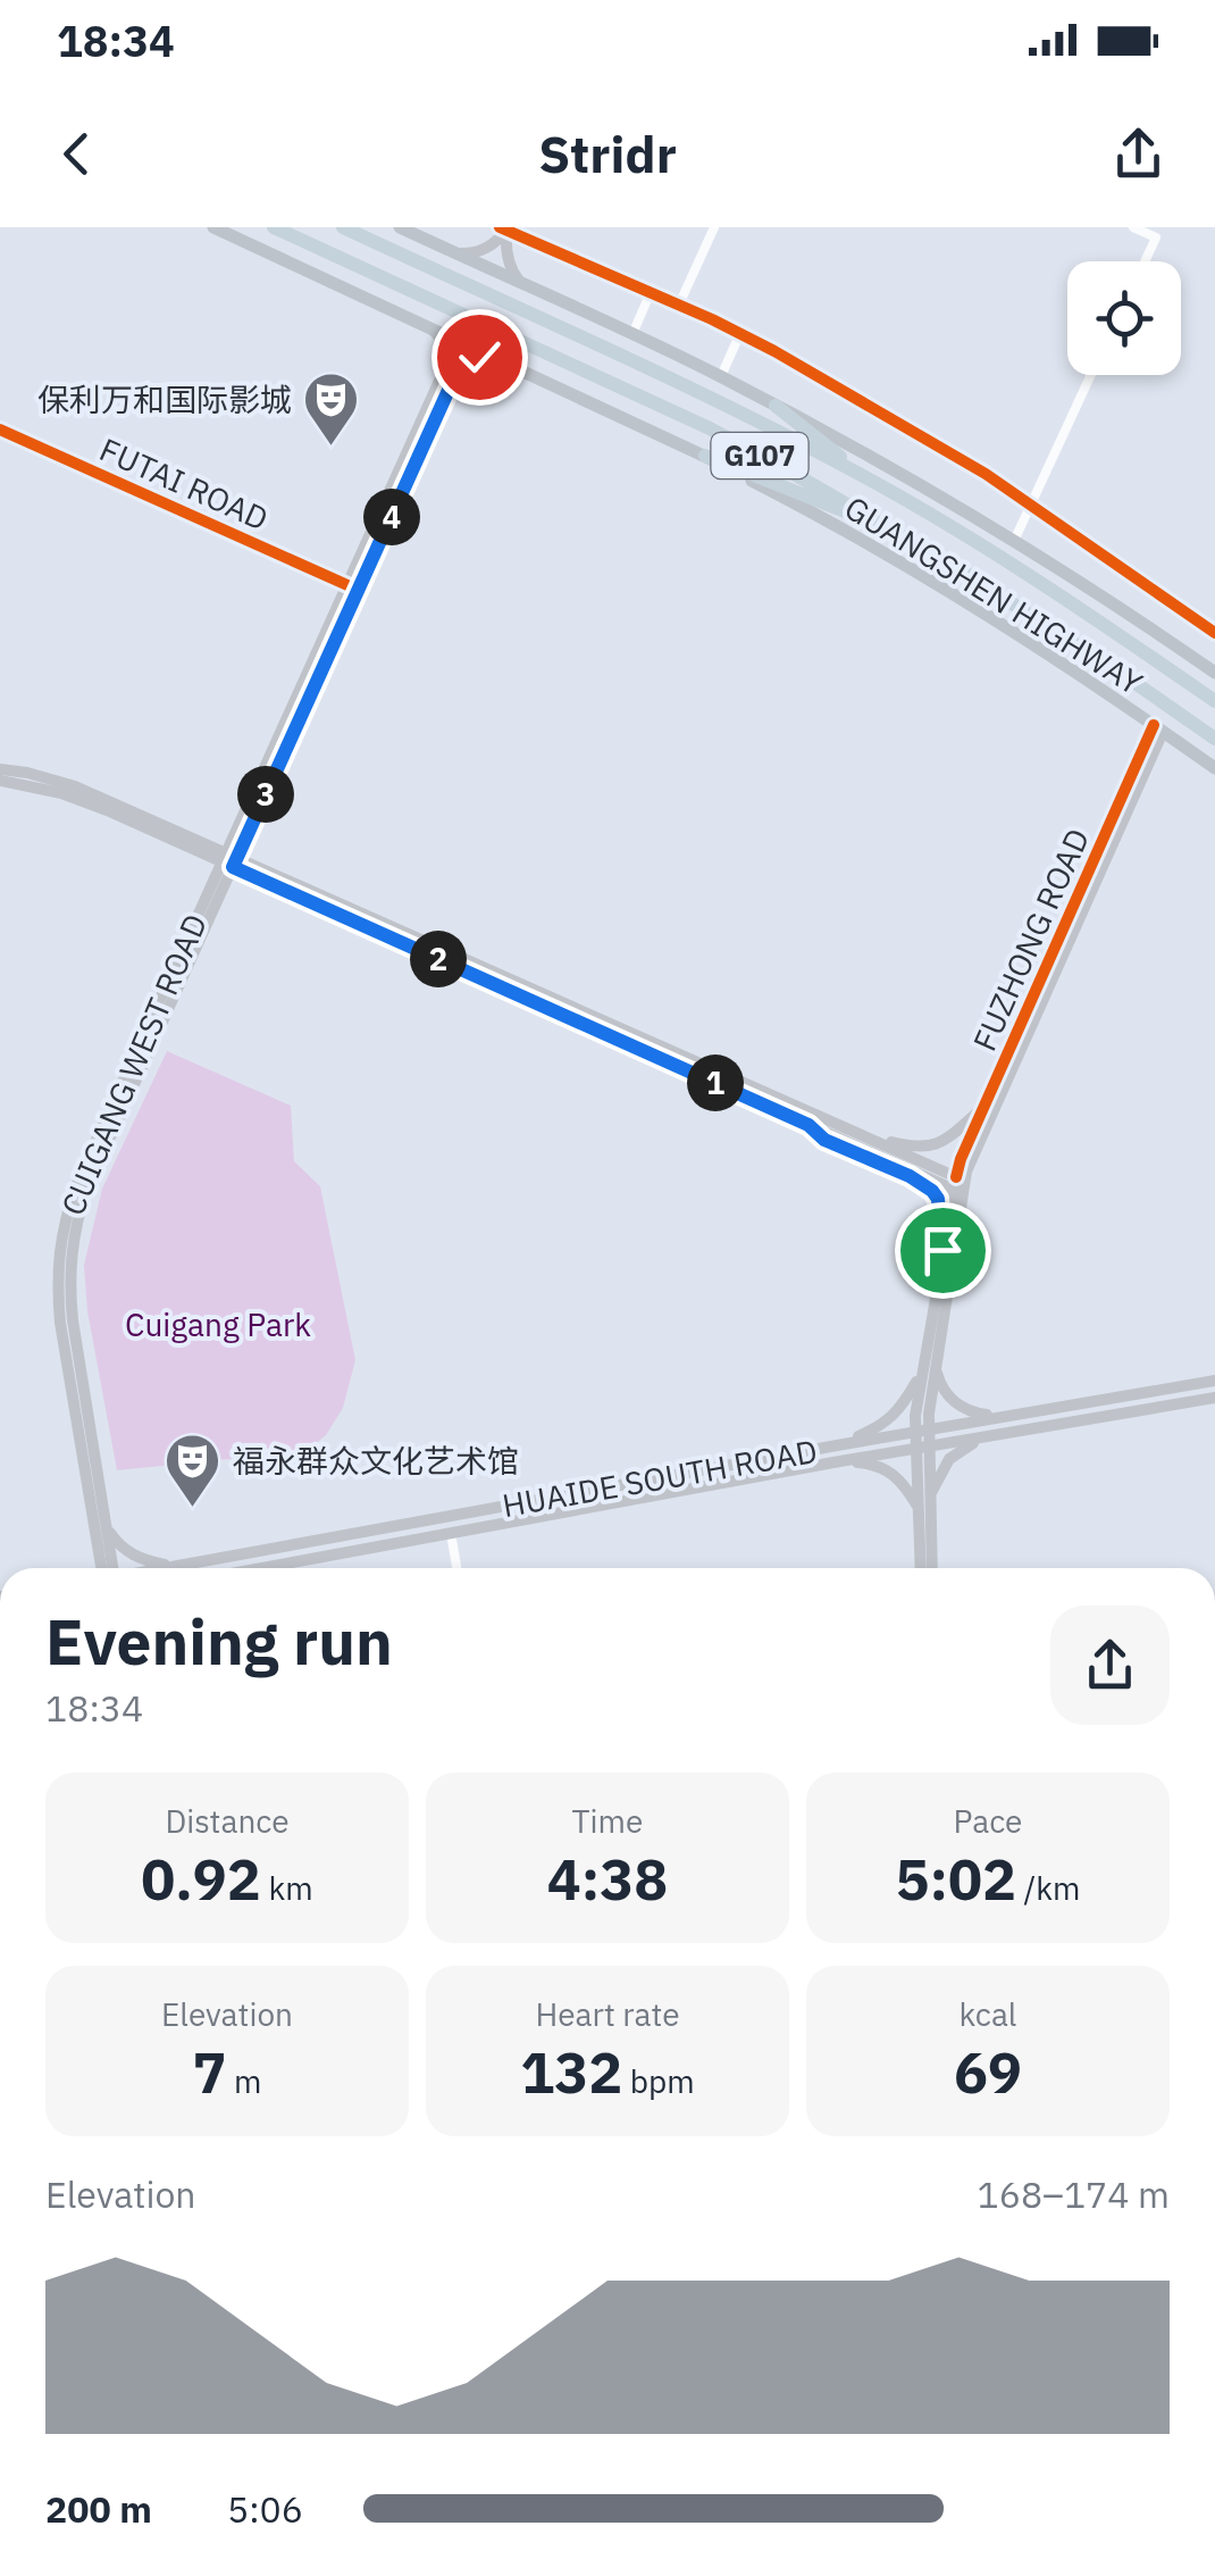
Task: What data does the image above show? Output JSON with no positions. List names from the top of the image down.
{
  "streets": {
    "highway": ["G107", "GUANGSHEN HIGHWAY"],
    "main road": ["FUZHONG ROAD", "CUIGANG WEST ROAD", "HUAIDE SOUTH ROAD"],
    "street": ["FUTAI ROAD"]
  },
  "crossings": [
    ["FUTAI ROAD", "CUIGANG WEST ROAD"],
    ["FUZHONG ROAD", "HUAIDE SOUTH ROAD"]
  ],
  "parks": ["Cuigang Park"],
  "places": {
    "theatre": ["保利万和国际影城", "福永群众文化艺术馆"]
  },
  "page": {
    "status": "18:34",
    "header": "Stridr",
    "pins": [
      "4",
      "3",
      "2",
      "1"
    ],
    "heading": ["Evening run", "18:34"],
    "stats": [
      ["Distance", "0.92 km"],
      ["Time", "4:38"],
      ["Pace", "5:02 /km"],
      ["Elevation", "7 m"],
      ["Heart rate", "132 bpm"],
      ["kcal", "69"]
    ],
    "chart": ["Elevation", "168–174 m"],
    "list": [
      {
        "name": "200 m",
        "note": "5:06"
      }
    ]
  }
}
